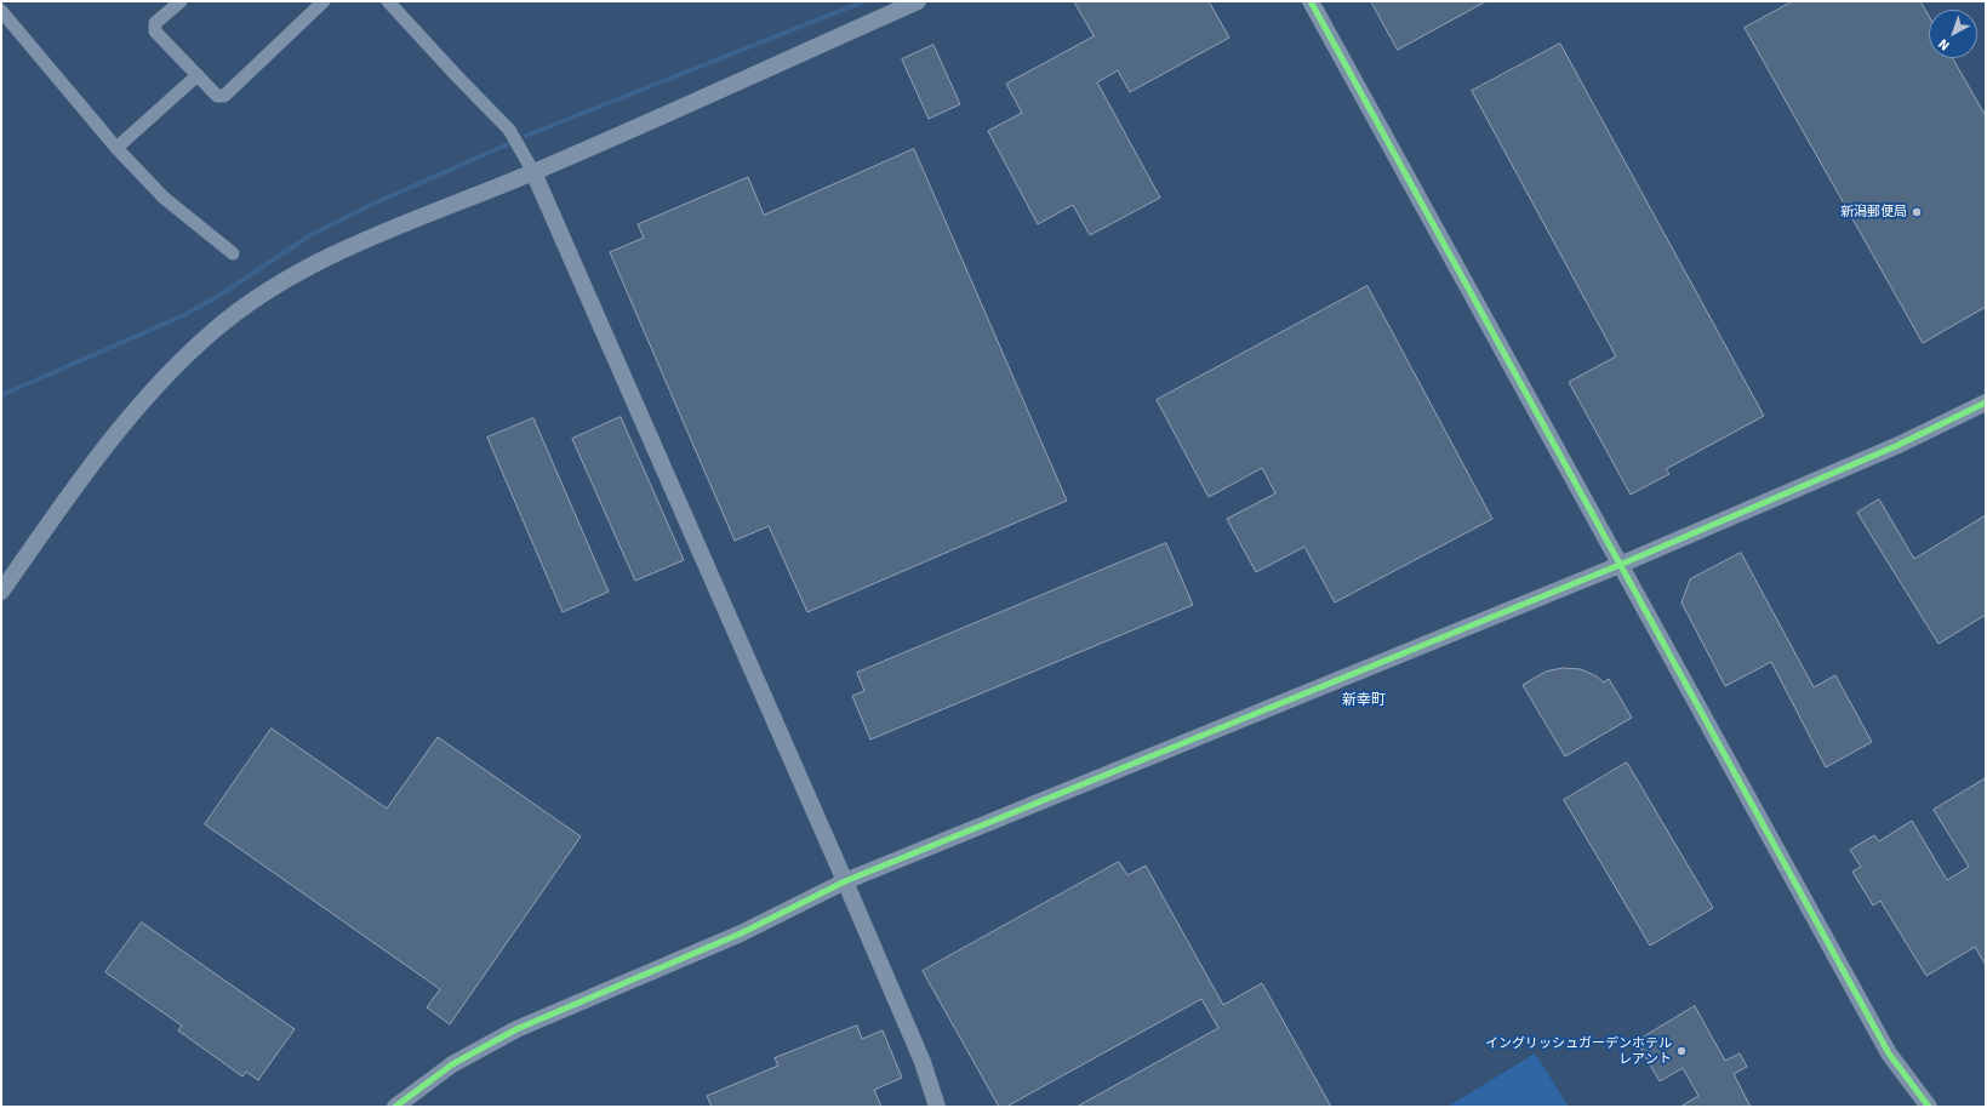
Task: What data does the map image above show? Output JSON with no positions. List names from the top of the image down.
{
  "districts": ["新幸町"],
  "places": ["新潟郵便局", "イングリッシュガーデンホテル レアント"],
  "north": "bottom left"
}
